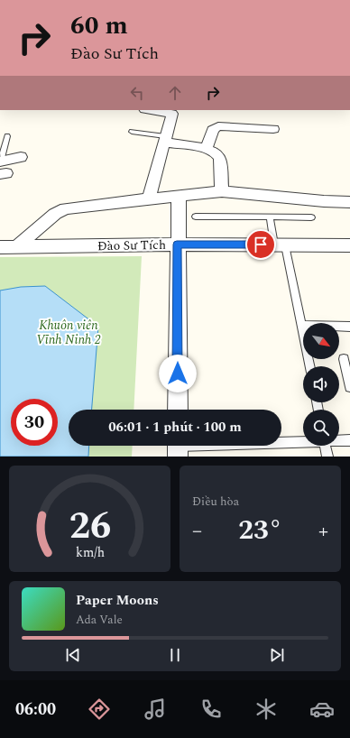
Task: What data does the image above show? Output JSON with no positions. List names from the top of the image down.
{
  "streets": {
    "street": ["Đào Sư Tích"]
  },
  "parks": ["Khuôn viên Vĩnh Ninh 2"],
  "north": "bottom right",
  "page": {
    "turn": ["60 m", "Đào Sư Tích"],
    "limit": "30",
    "trip": "06:01 · 1 phút · 100 m",
    "tile": "Điều hòa",
    "heat": ["−", "23°", "+"],
    "song": ["Paper Moons", "Ada Vale"],
    "tabs": "06:00",
    "gauge": ["26", "km/h"]
  }
}
